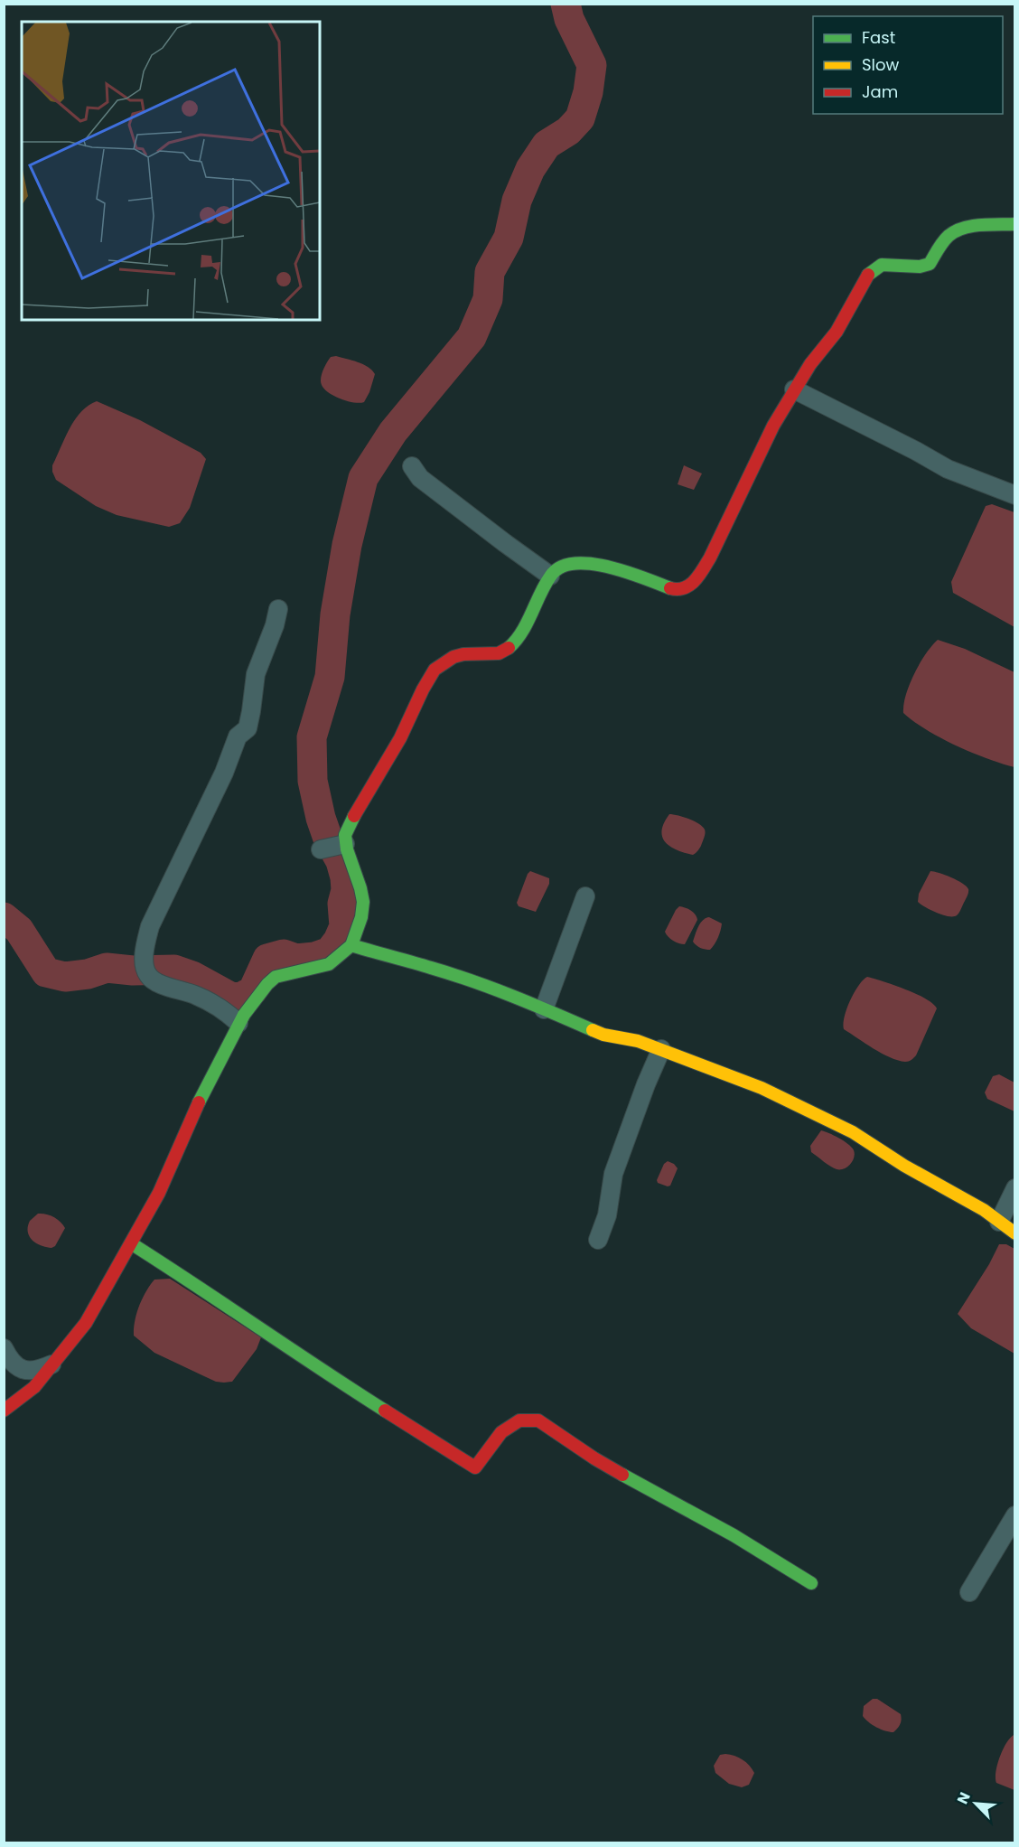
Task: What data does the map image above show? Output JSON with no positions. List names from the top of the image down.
{
  "legend": ["Fast", "Slow", "Jam"],
  "north": "top left"
}
